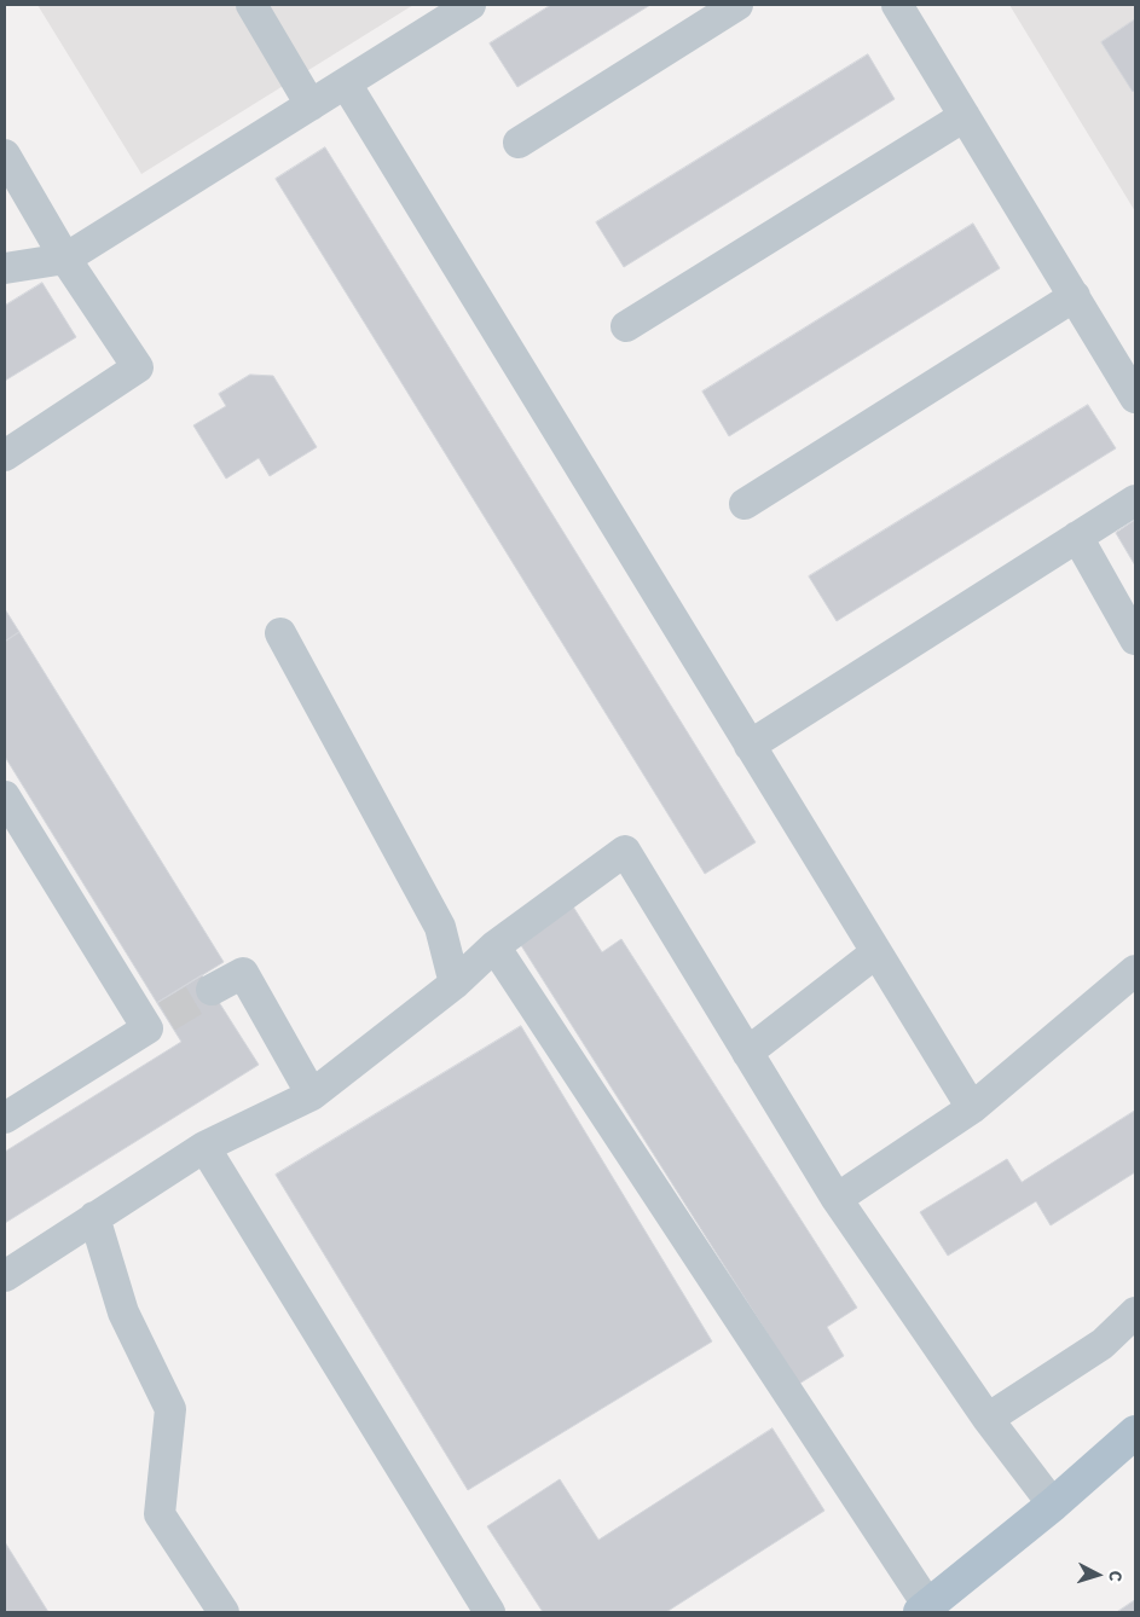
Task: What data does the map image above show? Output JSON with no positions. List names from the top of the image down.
{
  "north": "right"
}
